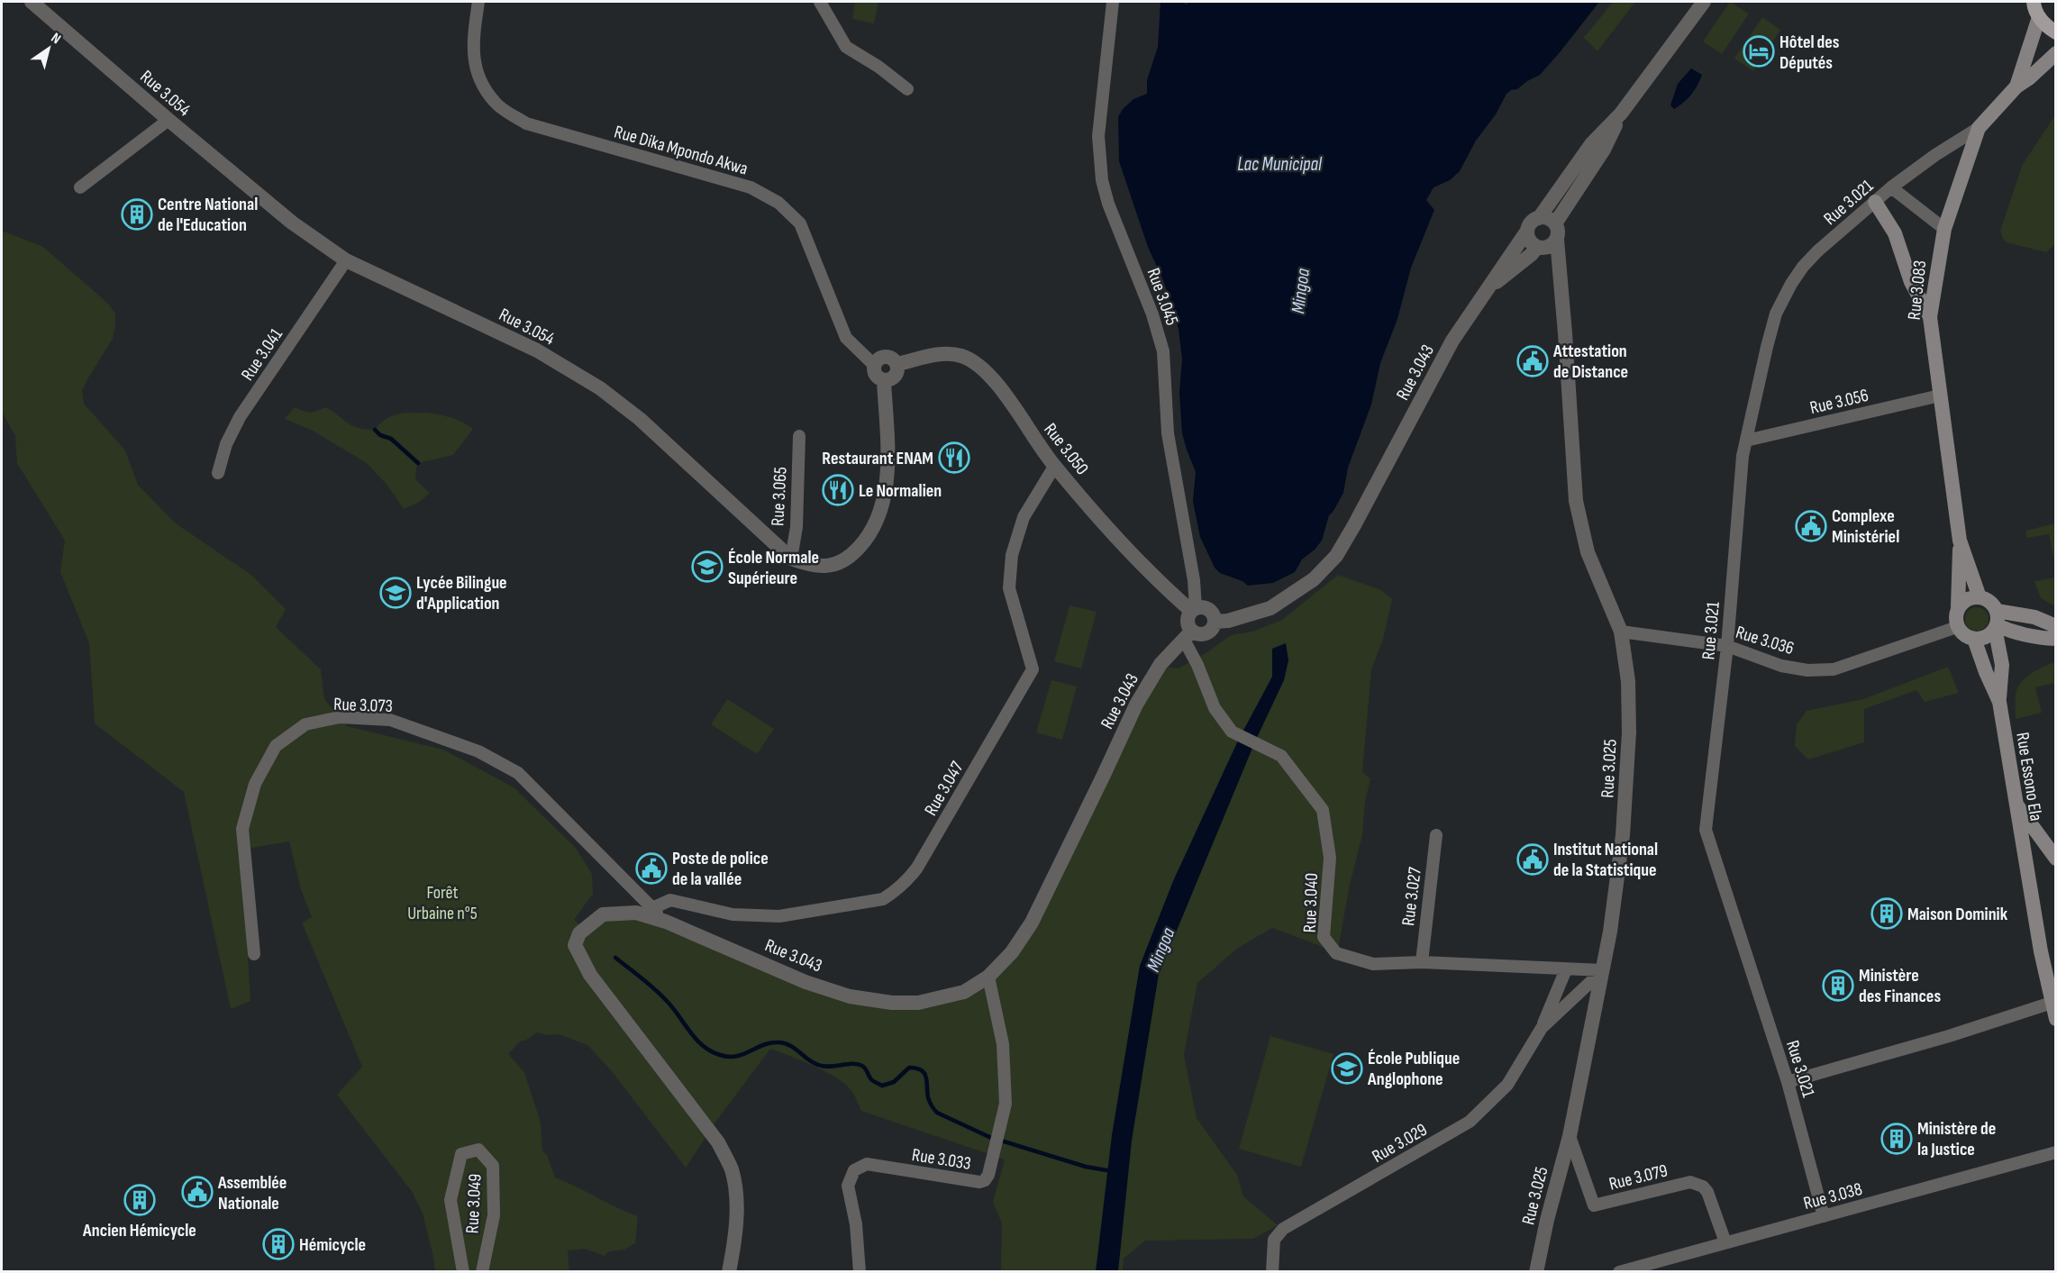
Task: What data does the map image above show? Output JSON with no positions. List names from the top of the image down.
{
  "streets": {
    "main road": ["Rue 3.083", "Rue Essono Ela"],
    "street": [
      "Rue 3.054",
      "Rue Dika Mpondo Akwa",
      "Rue 3.021",
      "Rue 3.045",
      "Rue 3.041",
      "Rue 3.043",
      "Rue 3.056",
      "Rue 3.050",
      "Rue 3.065",
      "Rue 3.036",
      "Rue 3.073",
      "Rue 3.025",
      "Rue 3.047",
      "Rue 3.027",
      "Rue 3.040",
      "Rue 3.029",
      "Rue 3.033",
      "Rue 3.079",
      "Rue 3.038",
      "Rue 3.049"
    ]
  },
  "crossings": [
    ["Rue 3.054", "Rue Dika Mpondo Akwa"],
    ["Rue 3.054", "Rue 3.041"],
    ["Rue 3.054", "Rue 3.050"],
    ["Rue 3.054", "Rue 3.065"],
    ["Rue Dika Mpondo Akwa", "Rue 3.050"],
    ["Rue 3.021", "Rue 3.083"],
    ["Rue 3.021", "Rue 3.056"],
    ["Rue 3.021", "Rue 3.036"],
    ["Rue 3.021", "Rue 3.038"],
    ["Rue 3.083", "Rue 3.056"],
    ["Rue 3.083", "Rue 3.036"],
    ["Rue 3.083", "Rue Essono Ela"],
    ["Rue 3.045", "Rue 3.043"],
    ["Rue 3.045", "Rue 3.050"],
    ["Rue 3.045", "Rue 3.040"],
    ["Rue 3.043", "Rue 3.050"],
    ["Rue 3.043", "Rue 3.073"],
    ["Rue 3.043", "Rue 3.025"],
    ["Rue 3.043", "Rue 3.040"],
    ["Rue 3.043", "Rue 3.033"],
    ["Rue 3.050", "Rue 3.047"],
    ["Rue 3.050", "Rue 3.040"],
    ["Rue 3.036", "Rue 3.025"],
    ["Rue 3.036", "Rue Essono Ela"],
    ["Rue 3.073", "Rue 3.047"],
    ["Rue 3.025", "Rue 3.040"],
    ["Rue 3.025", "Rue 3.029"],
    ["Rue 3.025", "Rue 3.079"],
    ["Rue 3.027", "Rue 3.040"],
    ["Rue 3.040", "Rue 3.029"],
    ["Rue 3.079", "Rue 3.038"]
  ],
  "water": ["Lac Municipal", "Mingoa"],
  "parks": ["Forêt Urbaine n°5"],
  "places": {
    "hotel": ["Hôtel des Députés"],
    "building": [
      "Centre National de l'Education",
      "Maison Dominik",
      "Ministère des Finances",
      "Ministère de la Justice",
      "Ancien Hémicycle",
      "Hémicycle"
    ],
    "public building": [
      "Attestation de Distance",
      "Complexe Ministériel",
      "Institut National de la Statistique",
      "Poste de police de la vallée",
      "Assemblée Nationale"
    ],
    "restaurant": ["Restaurant ENAM", "Le Normalien"],
    "school or university": ["École Normale Supérieure", "Lycée Bilingue d'Application", "École Publique Anglophone"]
  },
  "north": "top right"
}
